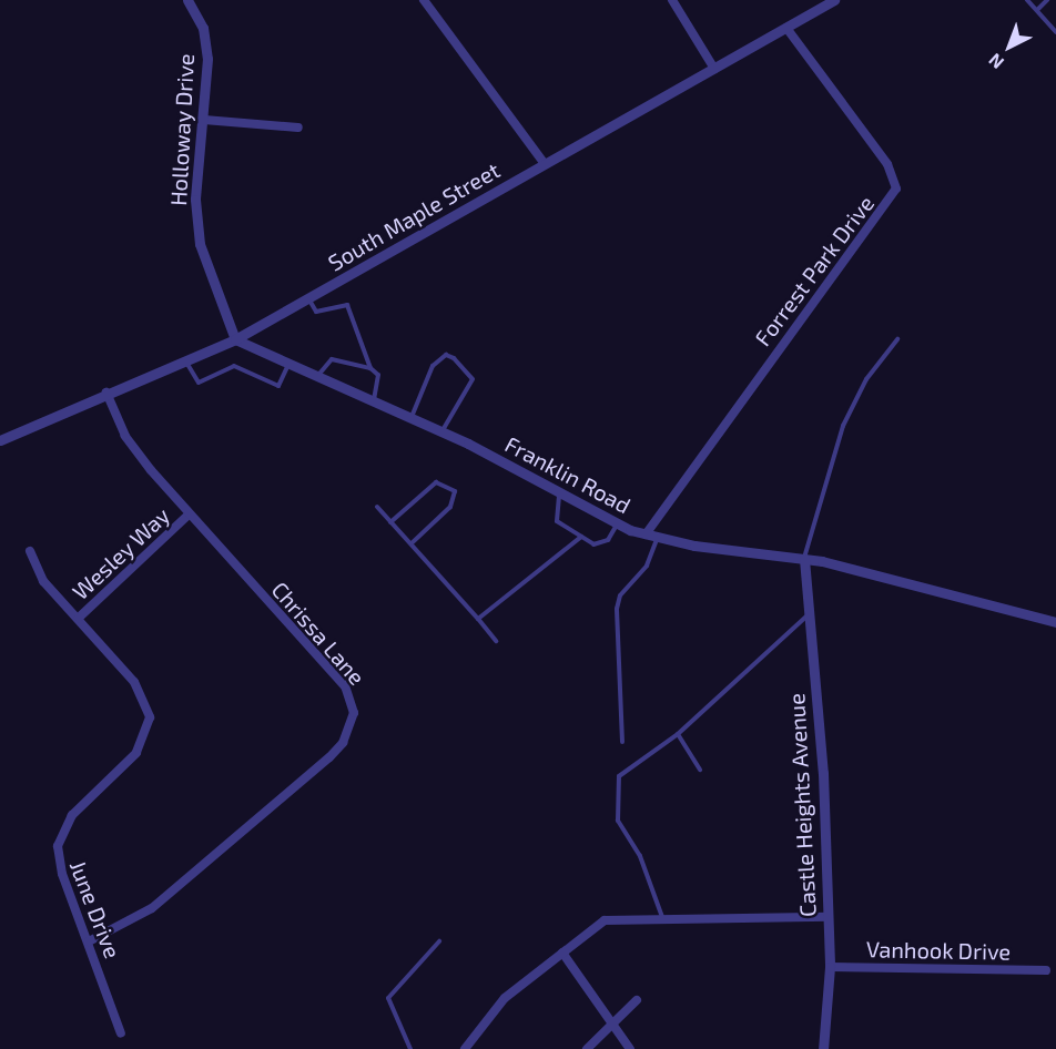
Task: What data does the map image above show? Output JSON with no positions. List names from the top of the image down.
{
  "streets": {
    "street": [
      "Holloway Drive",
      "South Maple Street",
      "Forrest Park Drive",
      "Franklin Road",
      "Wesley Way",
      "Chrissa Lane",
      "Castle Heights Avenue",
      "June Drive",
      "Vanhook Drive"
    ]
  },
  "crossings": [
    ["Holloway Drive", "South Maple Street"],
    ["Holloway Drive", "Franklin Road"],
    ["South Maple Street", "Forrest Park Drive"],
    ["South Maple Street", "Franklin Road"],
    ["South Maple Street", "Chrissa Lane"],
    ["Forrest Park Drive", "Franklin Road"],
    ["Franklin Road", "Castle Heights Avenue"],
    ["Wesley Way", "Chrissa Lane"],
    ["Wesley Way", "June Drive"],
    ["Chrissa Lane", "June Drive"],
    ["Castle Heights Avenue", "Vanhook Drive"]
  ],
  "north": "bottom left"
}
